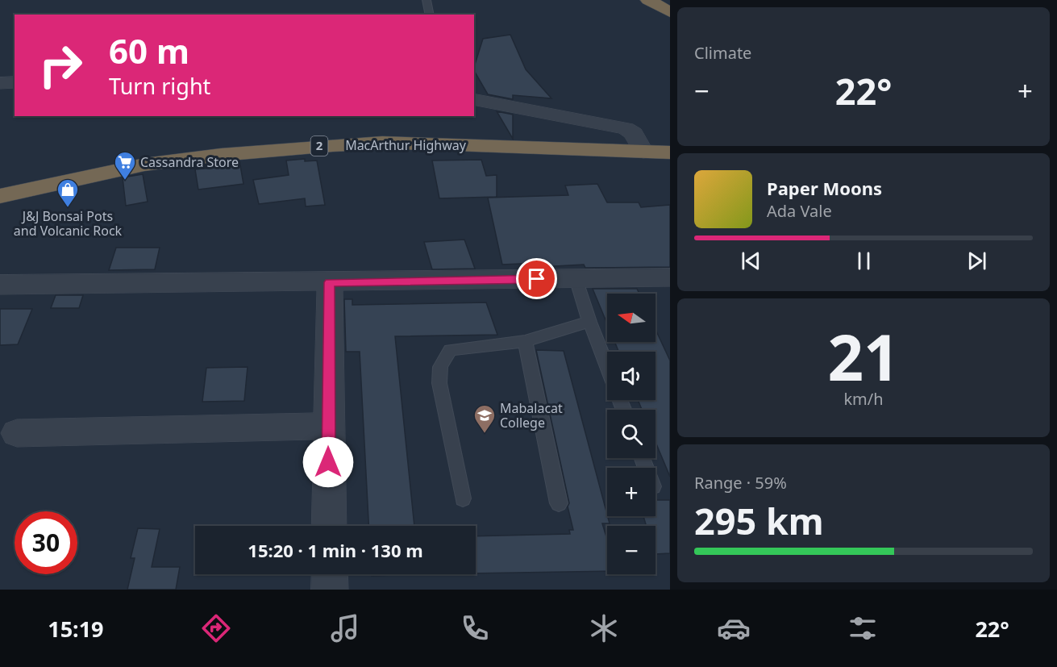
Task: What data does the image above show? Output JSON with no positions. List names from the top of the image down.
{
  "streets": {
    "highway": ["MacArthur Highway", "2"]
  },
  "places": {
    "supermarket": ["Cassandra Store"],
    "shop": ["J&J Bonsai Pots and Volcanic Rock"],
    "school or university": ["Mabalacat College"]
  },
  "north": "left",
  "page": {
    "tile": [
      "Climate",
      ["21", "km/h"],
      ["Range · 59%", "295 km"]
    ],
    "turn": ["60 m", "Turn right"],
    "heat": ["−", "22°", "+"],
    "song": ["Paper Moons", "Ada Vale"],
    "map_buttons": ["+", "−"],
    "limit": "30",
    "trip": "15:20 · 1 min · 130 m",
    "tabs": ["15:19", "22°"]
  }
}
